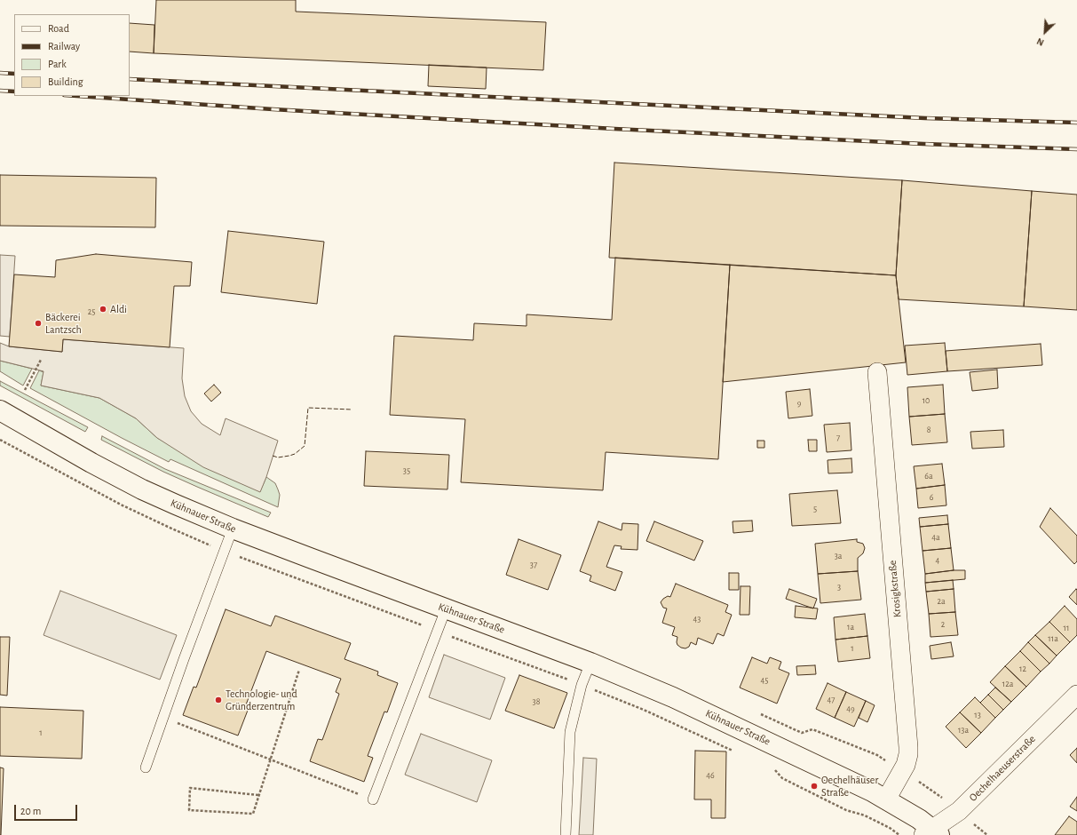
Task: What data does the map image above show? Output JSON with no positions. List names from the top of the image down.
{
  "streets": {
    "main road": ["Kühnauer Straße"],
    "street": ["Krosigkstraße", "Oechelhaeuserstraße"]
  },
  "crossings": [
    ["Kühnauer Straße", "Krosigkstraße"],
    ["Kühnauer Straße", "Oechelhaeuserstraße"]
  ],
  "places": [
    "Aldi",
    "Bäckerei Lantzsch",
    "Technologie- und Gründerzentrum",
    "Oechelhäuser Straße"
  ],
  "house_numbers": [
    "25",
    "10",
    "9",
    "8",
    "7",
    "35",
    "6a",
    "6",
    "5",
    "4a",
    "3a",
    "4",
    "37",
    "3",
    "2a",
    "43",
    "2",
    "1a",
    "11",
    "11a",
    "1",
    "12",
    "45",
    "12a",
    "47",
    "38",
    "49",
    "13",
    "13a",
    "1",
    "46"
  ],
  "legend": [
    "Road",
    "Railway",
    "Park",
    "Building"
  ],
  "scale_bar": "20 m",
  "north": "bottom left"
}
